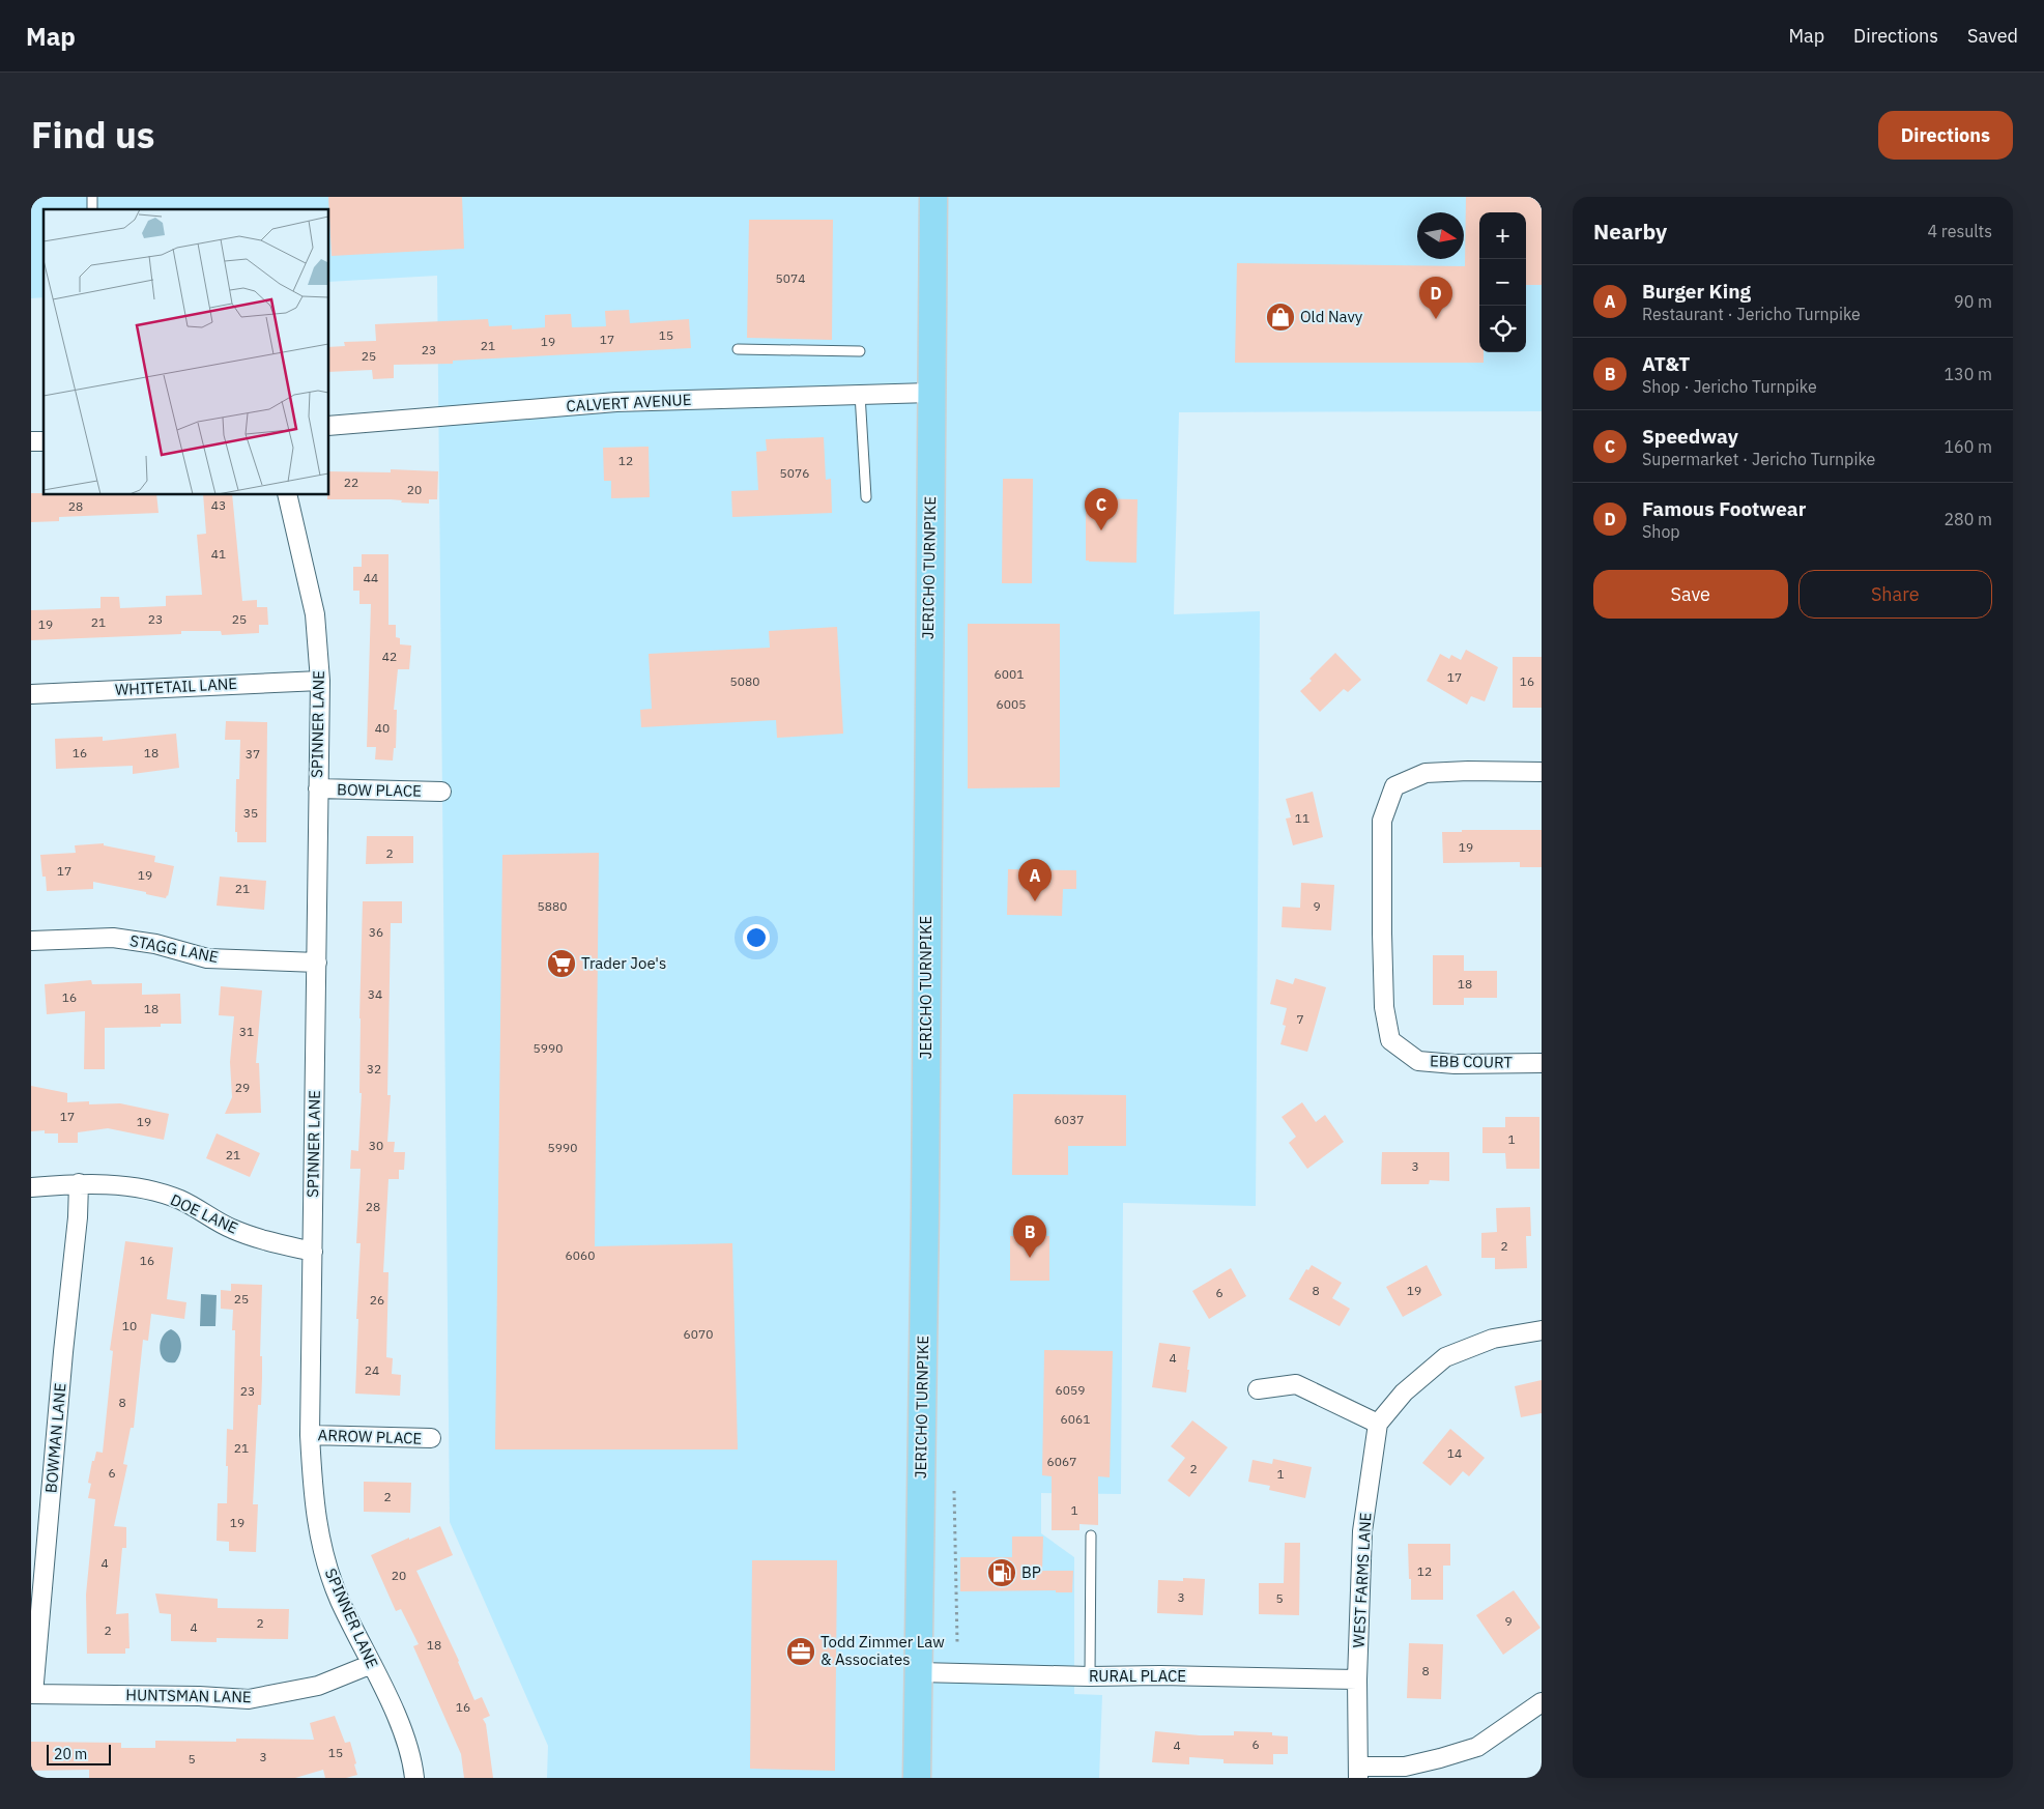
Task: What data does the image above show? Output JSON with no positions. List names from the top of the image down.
{
  "streets": {
    "main road": ["JERICHO TURNPIKE"],
    "street": [
      "CALVERT AVENUE",
      "WHITETAIL LANE",
      "SPINNER LANE",
      "BOW PLACE",
      "STAGG LANE",
      "EBB COURT",
      "DOE LANE",
      "ARROW PLACE",
      "BOWMAN LANE",
      "WEST FARMS LANE",
      "RURAL PLACE",
      "HUNTSMAN LANE"
    ]
  },
  "crossings": [
    ["CALVERT AVENUE", "JERICHO TURNPIKE"],
    ["JERICHO TURNPIKE", "RURAL PLACE"],
    ["WHITETAIL LANE", "SPINNER LANE"],
    ["SPINNER LANE", "BOW PLACE"],
    ["SPINNER LANE", "STAGG LANE"],
    ["SPINNER LANE", "DOE LANE"],
    ["SPINNER LANE", "ARROW PLACE"],
    ["SPINNER LANE", "HUNTSMAN LANE"],
    ["DOE LANE", "BOWMAN LANE"],
    ["BOWMAN LANE", "HUNTSMAN LANE"],
    ["WEST FARMS LANE", "RURAL PLACE"]
  ],
  "places": {
    "shop": ["Old Navy"],
    "supermarket": ["Trader Joe's"],
    "fuel station": ["BP"],
    "office": ["Todd Zimmer Law & Associates"]
  },
  "house_numbers": [
    "5074",
    "15",
    "17",
    "19",
    "21",
    "23",
    "25",
    "12",
    "5076",
    "22",
    "20",
    "43",
    "28",
    "41",
    "44",
    "23",
    "25",
    "21",
    "19",
    "42",
    "6001",
    "17",
    "5080",
    "16",
    "6005",
    "40",
    "16",
    "18",
    "37",
    "35",
    "11",
    "19",
    "2",
    "17",
    "19",
    "21",
    "5880",
    "9",
    "36",
    "18",
    "34",
    "16",
    "18",
    "7",
    "31",
    "5990",
    "32",
    "29",
    "17",
    "6037",
    "19",
    "1",
    "30",
    "5990",
    "21",
    "3",
    "28",
    "2",
    "6060",
    "16",
    "8",
    "19",
    "6",
    "25",
    "26",
    "10",
    "6070",
    "4",
    "24",
    "6059",
    "23",
    "8",
    "6061",
    "21",
    "14",
    "6067",
    "2",
    "6",
    "1",
    "2",
    "1",
    "19",
    "4",
    "12",
    "20",
    "3",
    "5",
    "9",
    "2",
    "4",
    "2",
    "18",
    "8",
    "16",
    "6",
    "4",
    "15",
    "3",
    "5"
  ],
  "scale_bar": "20 m",
  "north": "right",
  "page": {
    "header": "Map",
    "nav": ["Map", "Directions", "Saved"],
    "title": "Find us",
    "buttons": [
      "Directions",
      ["Save", "Share"]
    ],
    "heading": ["Nearby", "4 results"],
    "map_buttons": ["+", "−"],
    "list": [
      {
        "mark": "A",
        "name": "Burger King",
        "note": "Restaurant · Jericho Turnpike",
        "value": "90 m"
      },
      {
        "mark": "B",
        "name": "AT&T",
        "note": "Shop · Jericho Turnpike",
        "value": "130 m"
      },
      {
        "mark": "C",
        "name": "Speedway",
        "note": "Supermarket · Jericho Turnpike",
        "value": "160 m"
      },
      {
        "mark": "D",
        "name": "Famous Footwear",
        "note": "Shop",
        "value": "280 m"
      }
    ],
    "pins": [
      "D",
      "C",
      "A",
      "B"
    ],
    "scale": "20 m"
  }
}
